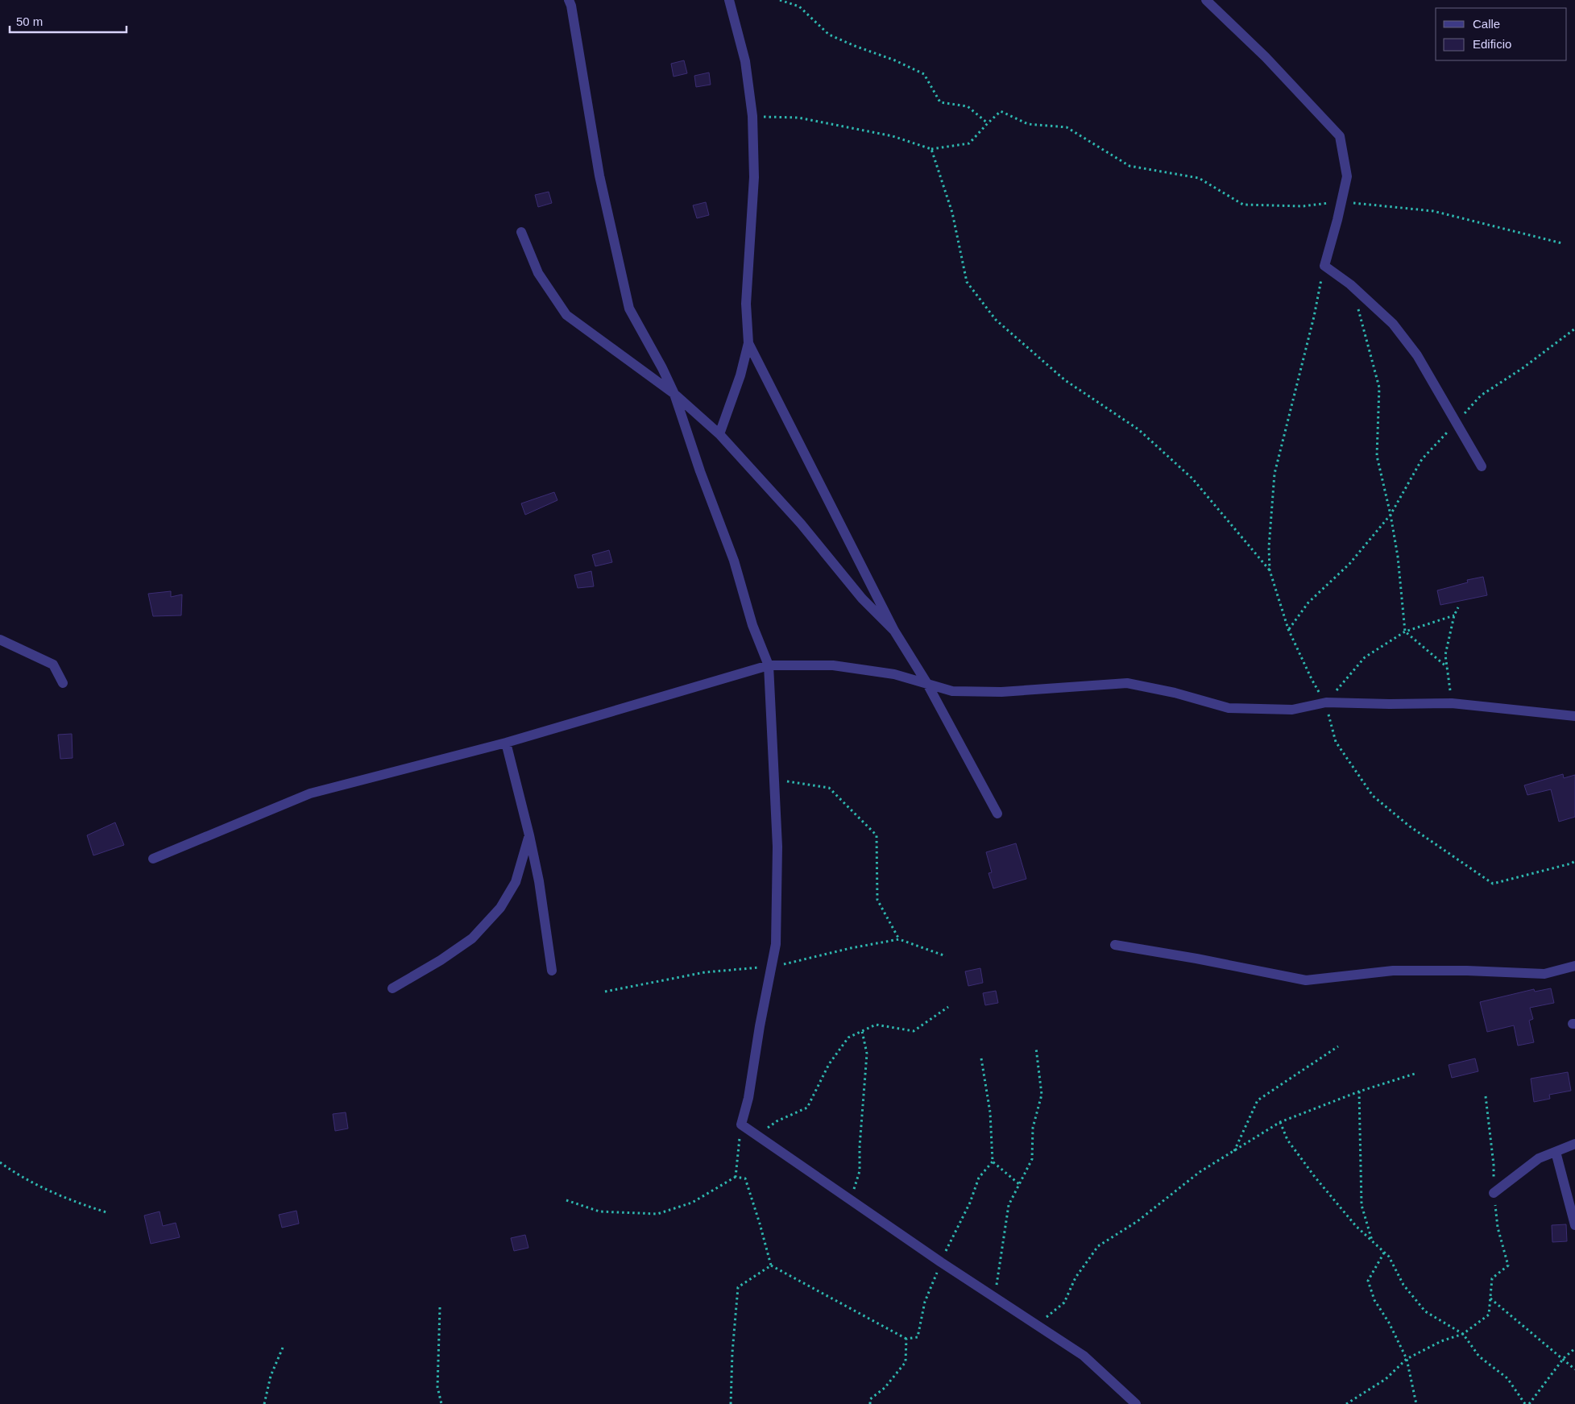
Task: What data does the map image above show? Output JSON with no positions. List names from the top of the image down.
{
  "legend": ["Calle", "Edificio"],
  "scale_bar": "50 m"
}
